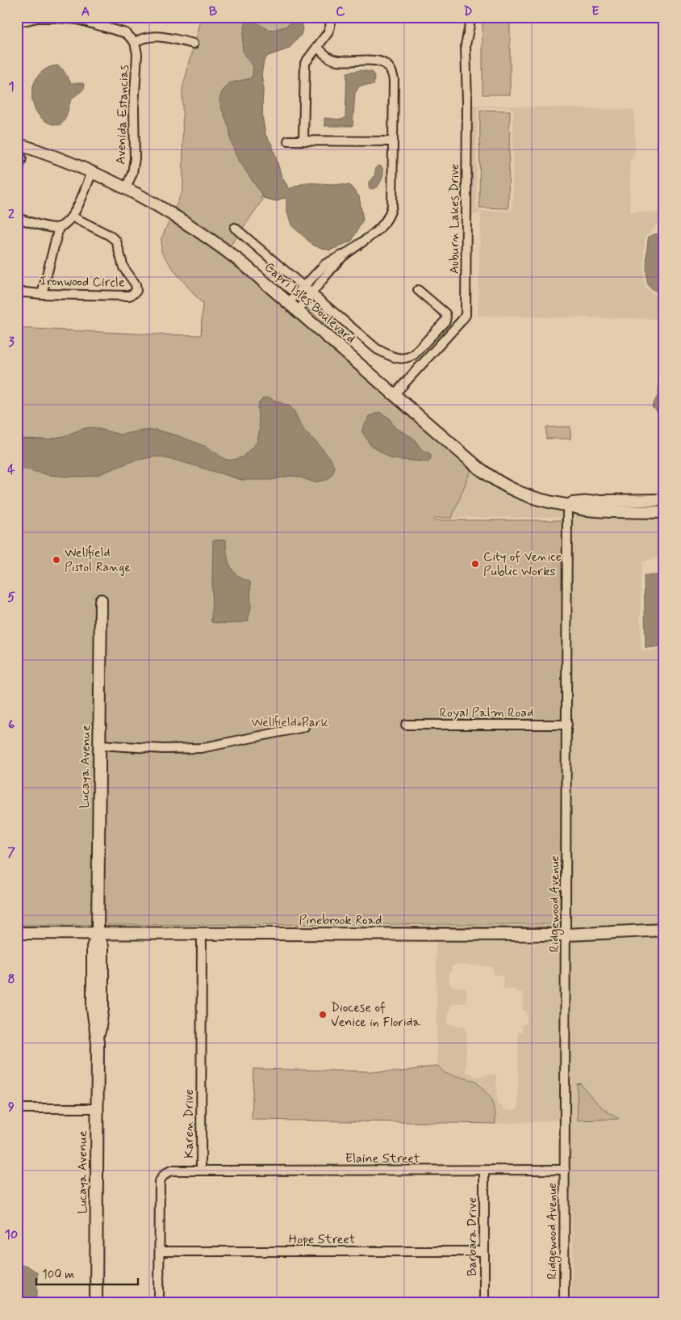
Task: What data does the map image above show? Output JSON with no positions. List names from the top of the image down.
{
  "streets": {
    "street": [
      "Avenida Estancias",
      "Auburn Lakes Drive",
      "Ironwood Circle",
      "Capri Isles Boulevard",
      "Royal Palm Road",
      "Lucaya Avenue",
      "Ridgewood Avenue",
      "Pinebrook Road",
      "Karen Drive",
      "Elaine Street",
      "Barbara Drive",
      "Hope Street"
    ]
  },
  "crossings": [
    ["Avenida Estancias", "Capri Isles Boulevard"],
    ["Auburn Lakes Drive", "Capri Isles Boulevard"],
    ["Capri Isles Boulevard", "Ridgewood Avenue"],
    ["Royal Palm Road", "Ridgewood Avenue"],
    ["Lucaya Avenue", "Pinebrook Road"],
    ["Ridgewood Avenue", "Pinebrook Road"],
    ["Ridgewood Avenue", "Elaine Street"],
    ["Pinebrook Road", "Karen Drive"],
    ["Karen Drive", "Elaine Street"],
    ["Karen Drive", "Hope Street"],
    ["Elaine Street", "Barbara Drive"],
    ["Barbara Drive", "Hope Street"]
  ],
  "parks": ["Wellfield Park"],
  "places": ["Wellfield Pistol Range", "City of Venice Public Works", "Diocese of Venice in Florida"],
  "scale_bar": "100 m",
  "grid": {
    "columns": [
      "A",
      "B",
      "C",
      "D",
      "E"
    ],
    "rows": [
      "1",
      "2",
      "3",
      "4",
      "5",
      "6",
      "7",
      "8",
      "9",
      "10"
    ]
  }
}
